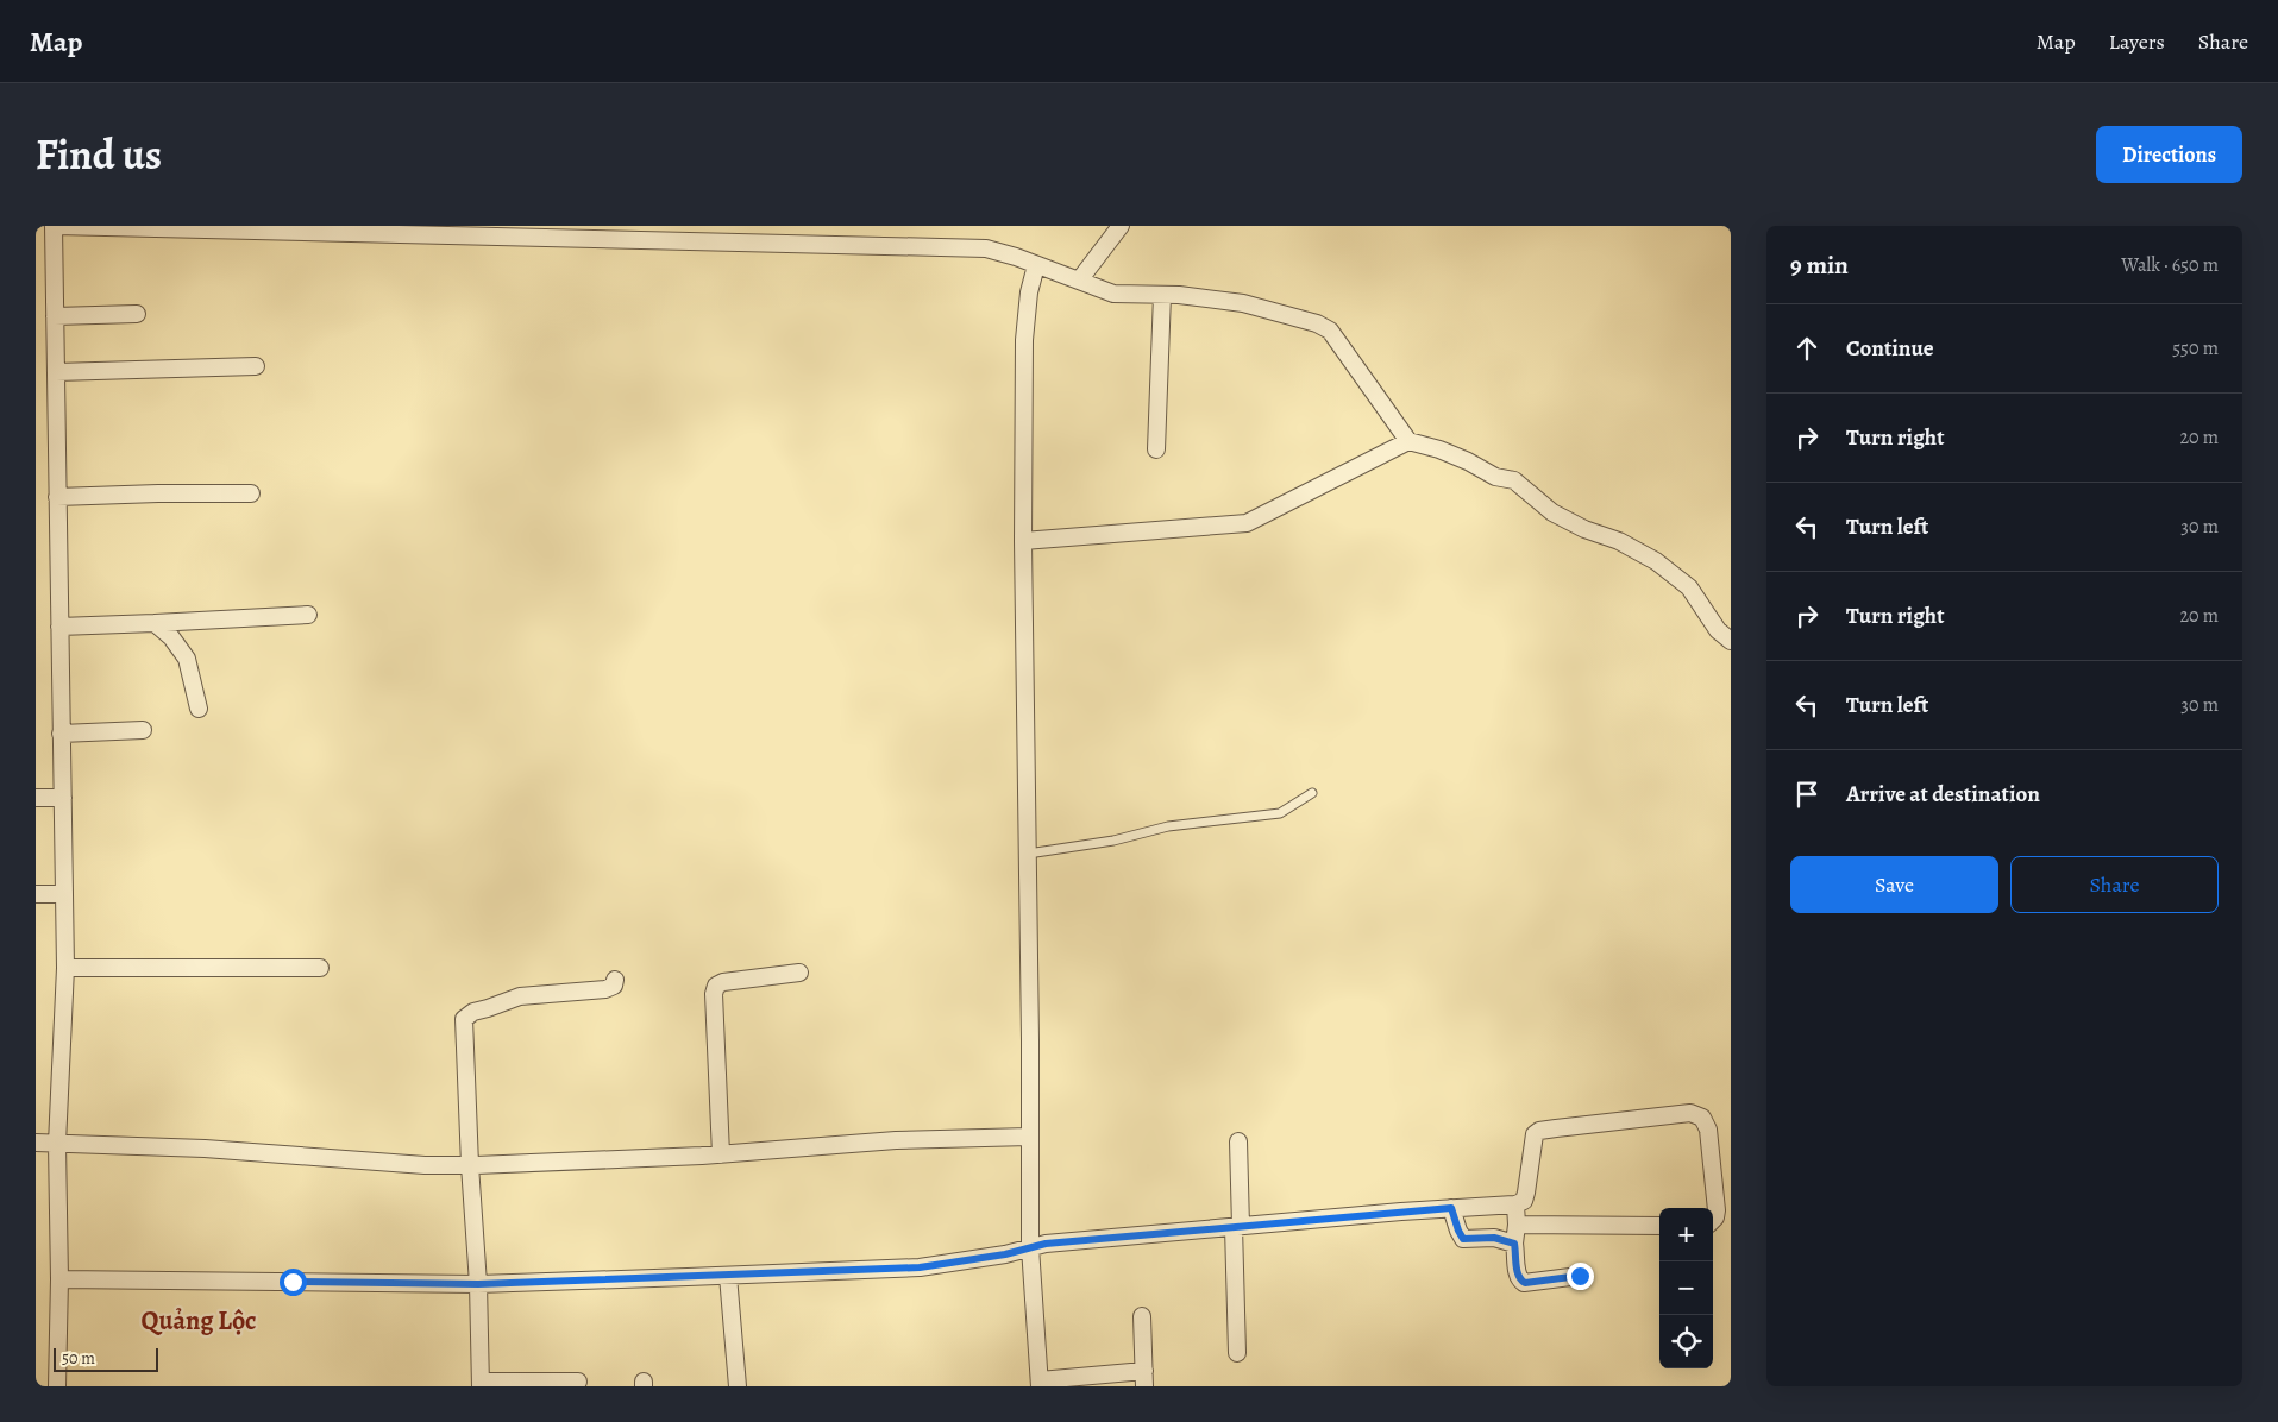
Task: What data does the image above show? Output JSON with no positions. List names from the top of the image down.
{
  "districts": ["Quảng Lộc"],
  "scale_bar": "50 m",
  "page": {
    "header": "Map",
    "nav": ["Map", "Layers", "Share"],
    "title": "Find us",
    "buttons": [
      "Directions",
      ["Save", "Share"]
    ],
    "heading": ["9 min", "Walk · 650 m"],
    "list": [
      ["Continue", "550 m"],
      ["Turn right", "20 m"],
      ["Turn left", "30 m"],
      ["Turn right", "20 m"],
      ["Turn left", "30 m"],
      "Arrive at destination"
    ],
    "map_buttons": ["+", "−"],
    "scale": "50 m"
  }
}
